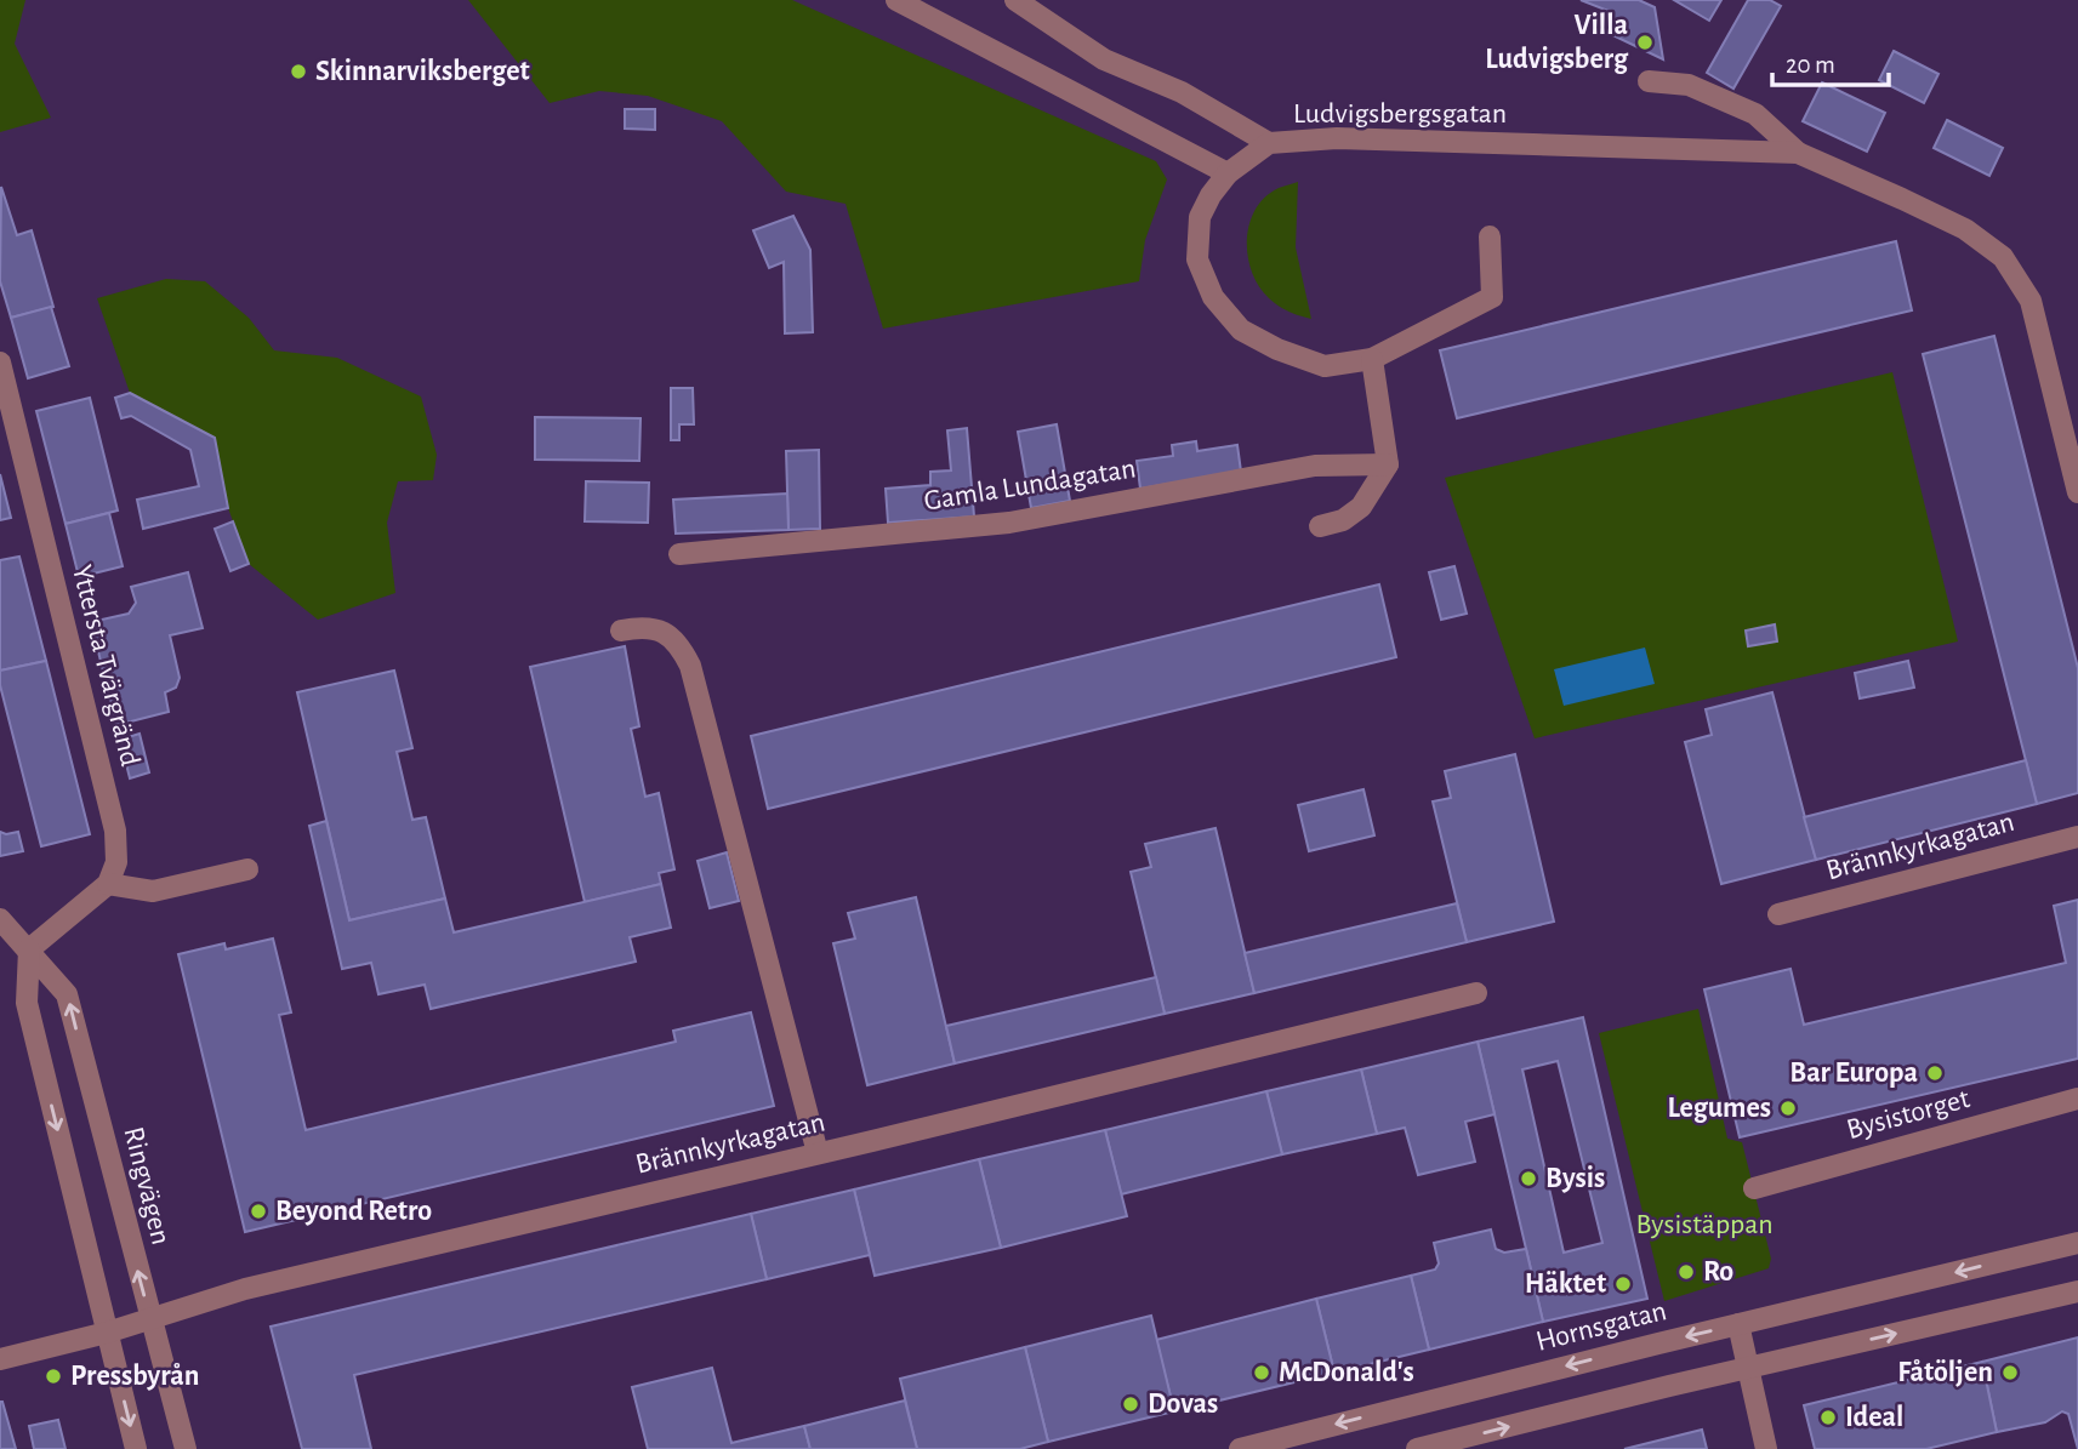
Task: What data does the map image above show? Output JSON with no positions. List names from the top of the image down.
{
  "streets": {
    "street": [
      "Ludvigsbergsgatan",
      "Gamla Lundagatan",
      "Yttersta Tvärgränd",
      "Brännkyrkagatan",
      "Bysistorget",
      "Ringvägen",
      "Hornsgatan"
    ]
  },
  "crossings": [
    ["Brännkyrkagatan", "Ringvägen"]
  ],
  "parks": ["Bysistäppan"],
  "places": [
    "Villa Ludvigsberg",
    "Skinnarviksberget",
    "Bar Europa",
    "Legumes",
    "Bysis",
    "Beyond Retro",
    "Ro",
    "Häktet",
    "McDonald's",
    "Fåtöljen",
    "Pressbyrån",
    "Dovas",
    "Ideal"
  ],
  "scale_bar": "20 m"
}
